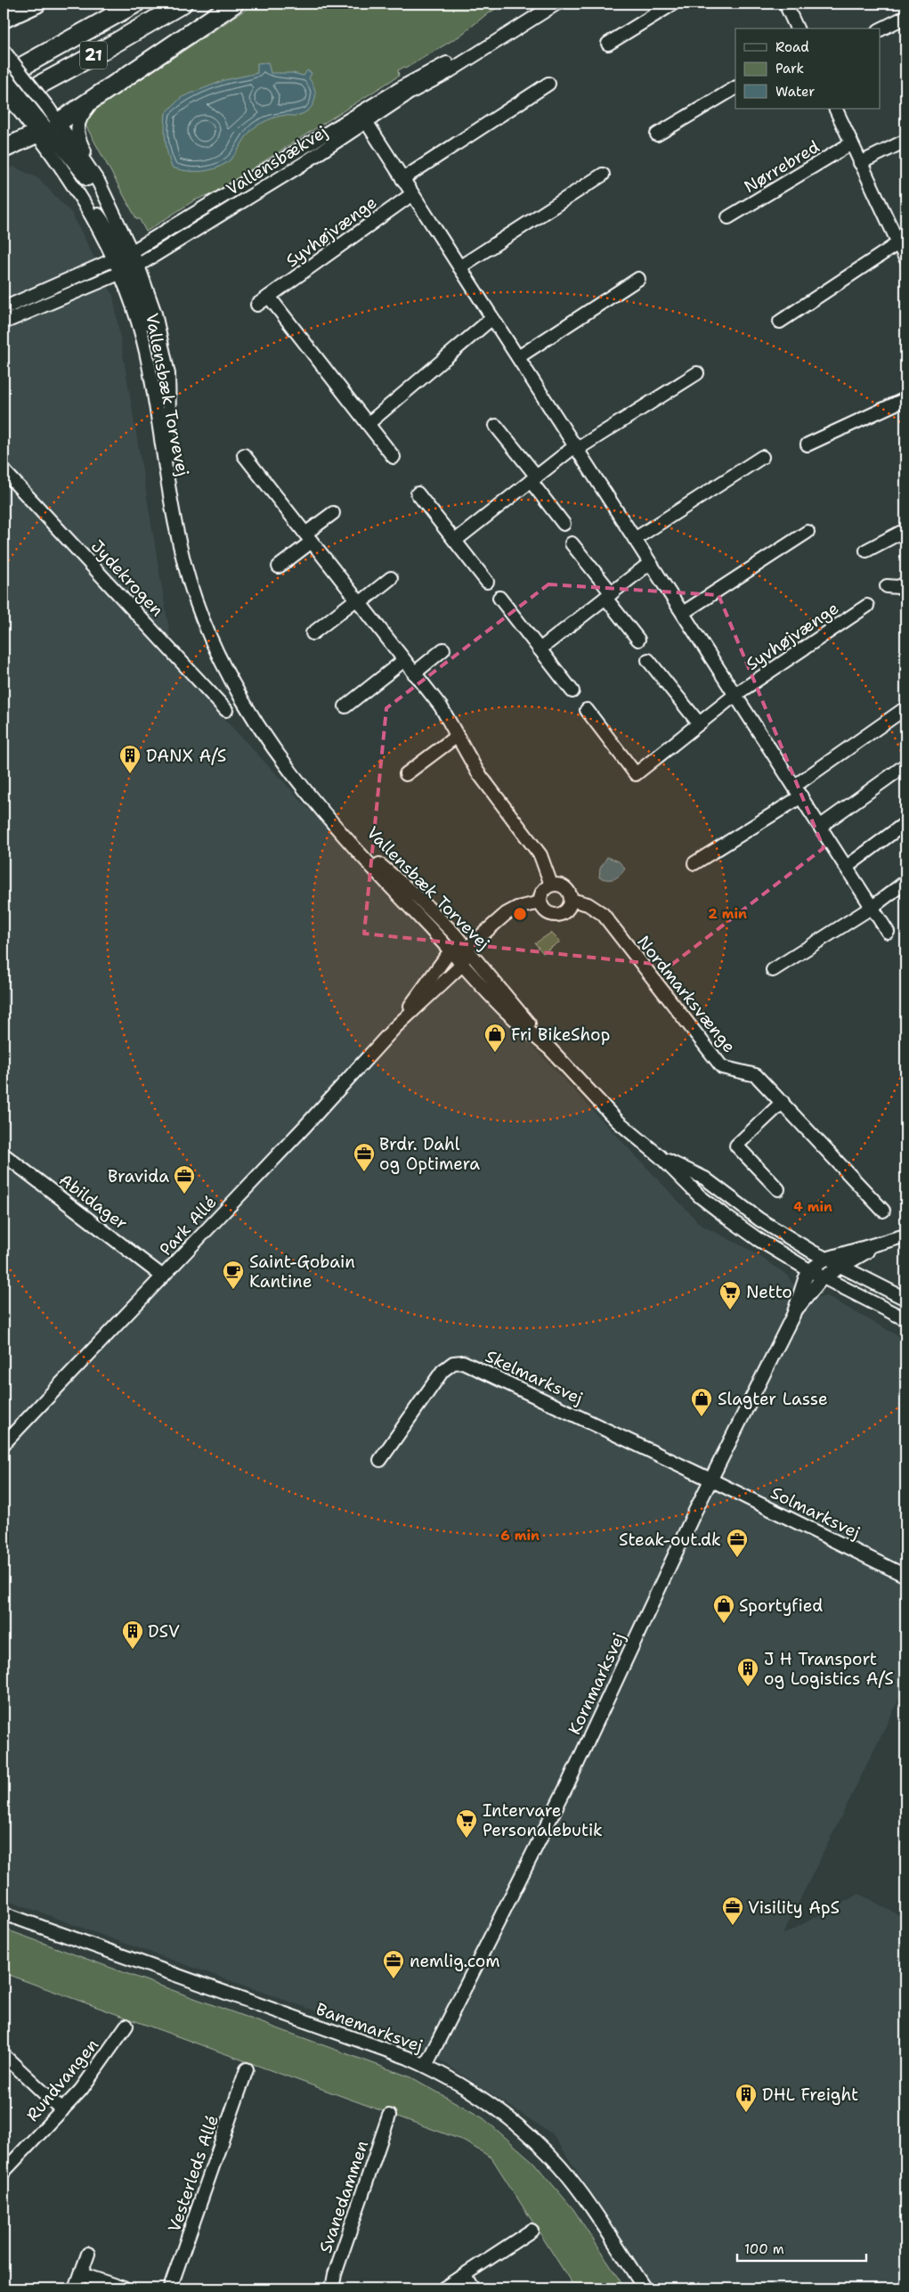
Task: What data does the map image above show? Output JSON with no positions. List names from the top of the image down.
{
  "streets": {
    "highway": ["21"],
    "street": [
      "Vallensbækvej",
      "Nørrebred",
      "Syvhøjvænge",
      "Vallensbæk Torvevej",
      "Jydekrogen",
      "Nordmarksvænge",
      "Abildager",
      "Park Allé",
      "Skelmarksvej",
      "Solmarksvej",
      "Kornmarksvej",
      "Banemarksvej",
      "Rundvangen",
      "Vesterleds Allé",
      "Svanedammen"
    ]
  },
  "crossings": [
    ["Vallensbækvej", "Vallensbæk Torvevej"],
    ["Vallensbæk Torvevej", "Park Allé"],
    ["Vallensbæk Torvevej", "Kornmarksvej"],
    ["Abildager", "Park Allé"],
    ["Skelmarksvej", "Solmarksvej"],
    ["Skelmarksvej", "Kornmarksvej"],
    ["Solmarksvej", "Kornmarksvej"],
    ["Kornmarksvej", "Banemarksvej"]
  ],
  "places": {
    "building": [
      "DANX A/S",
      "DSV",
      "J H Transport og Logistics A/S",
      "DHL Freight"
    ],
    "shop": ["Fri BikeShop", "Slagter Lasse", "Sportyfied"],
    "office": [
      "Brdr. Dahl og Optimera",
      "Bravida",
      "Steak-out.dk",
      "Visility ApS",
      "nemlig.com"
    ],
    "cafe": ["Saint-Gobain Kantine"],
    "supermarket": ["Netto", "Intervare Personalebutik"]
  },
  "legend": ["Road", "Park", "Water"],
  "scale_bar": "100 m",
  "rings": ["2 min", "4 min", "6 min"]
}
